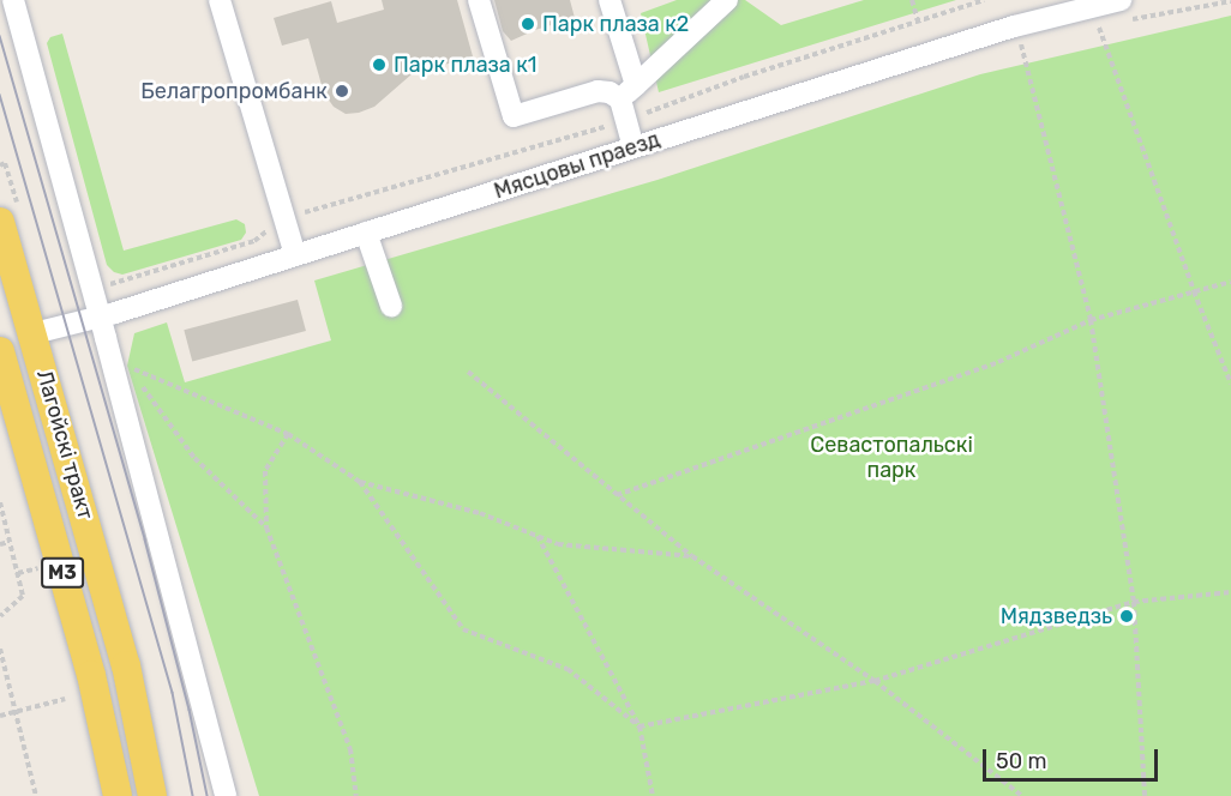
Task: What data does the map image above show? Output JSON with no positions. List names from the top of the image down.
{
  "streets": {
    "main road": ["Лагойскі тракт", "М3"],
    "street": ["Мясцовы праезд"]
  },
  "crossings": [
    ["Мясцовы праезд", "Лагойскі тракт"]
  ],
  "parks": ["Севастопальскі парк"],
  "places": [
    "Парк плаза к2",
    "Парк плаза к1",
    "Белагропромбанк",
    "Мядзведзь"
  ],
  "scale_bar": "50 m"
}
